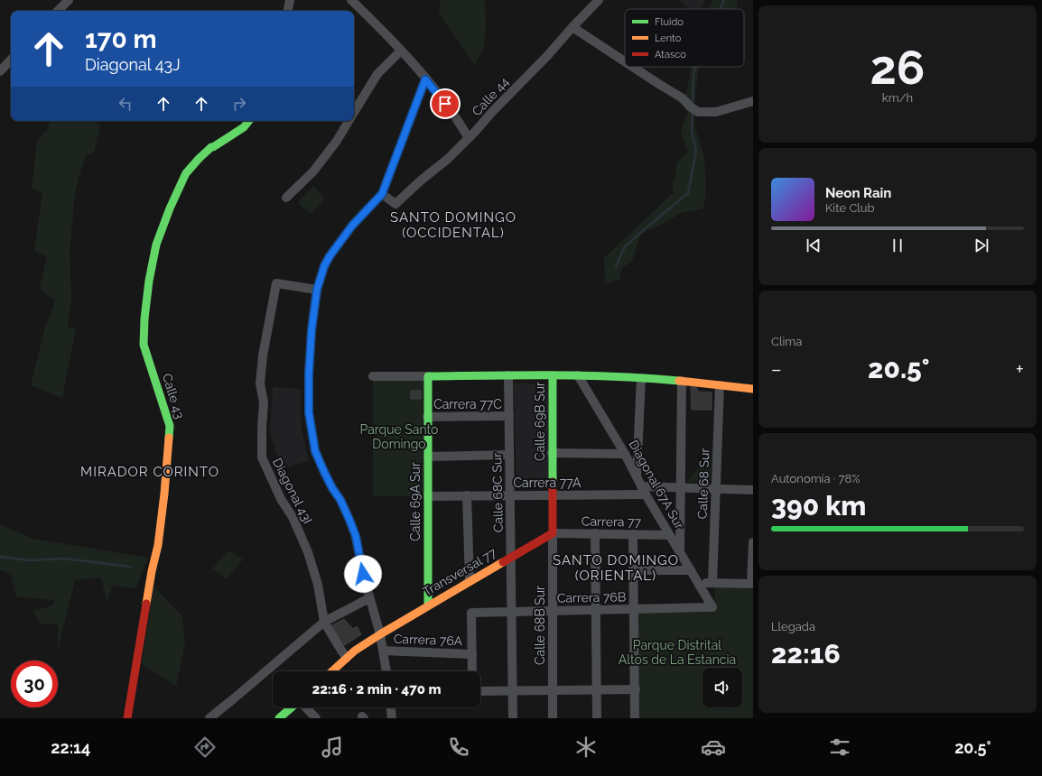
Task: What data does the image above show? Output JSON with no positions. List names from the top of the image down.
{
  "streets": {
    "street": [
      "Calle 44",
      "Calle 43",
      "Carrera 77C",
      "Calle 69B Sur",
      "Carrera 77A",
      "Calle 68 Sur",
      "Diagonal 67A Sur",
      "Diagonal 43I",
      "Calle 68C Sur",
      "Calle 69A Sur",
      "Carrera 77",
      "Transversal 77",
      "Carrera 76B",
      "Calle 68B Sur",
      "Carrera 76A"
    ]
  },
  "crossings": [
    ["Carrera 77C", "Calle 68C Sur"],
    ["Carrera 77C", "Calle 69A Sur"],
    ["Calle 69B Sur", "Carrera 77A"],
    ["Calle 69B Sur", "Carrera 77"],
    ["Calle 69B Sur", "Transversal 77"],
    ["Calle 69B Sur", "Calle 68B Sur"],
    ["Carrera 77A", "Diagonal 67A Sur"],
    ["Carrera 77A", "Calle 68C Sur"],
    ["Carrera 77A", "Calle 69A Sur"],
    ["Diagonal 67A Sur", "Carrera 77"],
    ["Diagonal 67A Sur", "Carrera 76B"],
    ["Calle 68C Sur", "Transversal 77"],
    ["Calle 68C Sur", "Carrera 76B"],
    ["Calle 69A Sur", "Transversal 77"],
    ["Carrera 77", "Transversal 77"],
    ["Carrera 77", "Calle 68B Sur"],
    ["Transversal 77", "Calle 68B Sur"],
    ["Carrera 76B", "Calle 68B Sur"],
    ["Carrera 76B", "Carrera 76A"]
  ],
  "districts": ["SANTO DOMINGO (OCCIDENTAL)", "MIRADOR CORINTO", "SANTO DOMINGO (ORIENTAL)"],
  "parks": ["Parque Santo Domingo", "Parque Distrital Altos de La Estancia"],
  "legend": ["Fluido", "Lento", "Atasco"],
  "page": {
    "tile": [
      ["26", "km/h"],
      "Clima",
      ["Autonomía · 78%", "390 km"],
      ["Llegada", "22:16"]
    ],
    "turn": ["170 m", "Diagonal 43J"],
    "song": ["Neon Rain", "Kite Club"],
    "heat": ["−", "20.5°", "+"],
    "limit": "30",
    "trip": "22:16 · 2 min · 470 m",
    "tabs": ["22:14", "20.5°"]
  }
}
